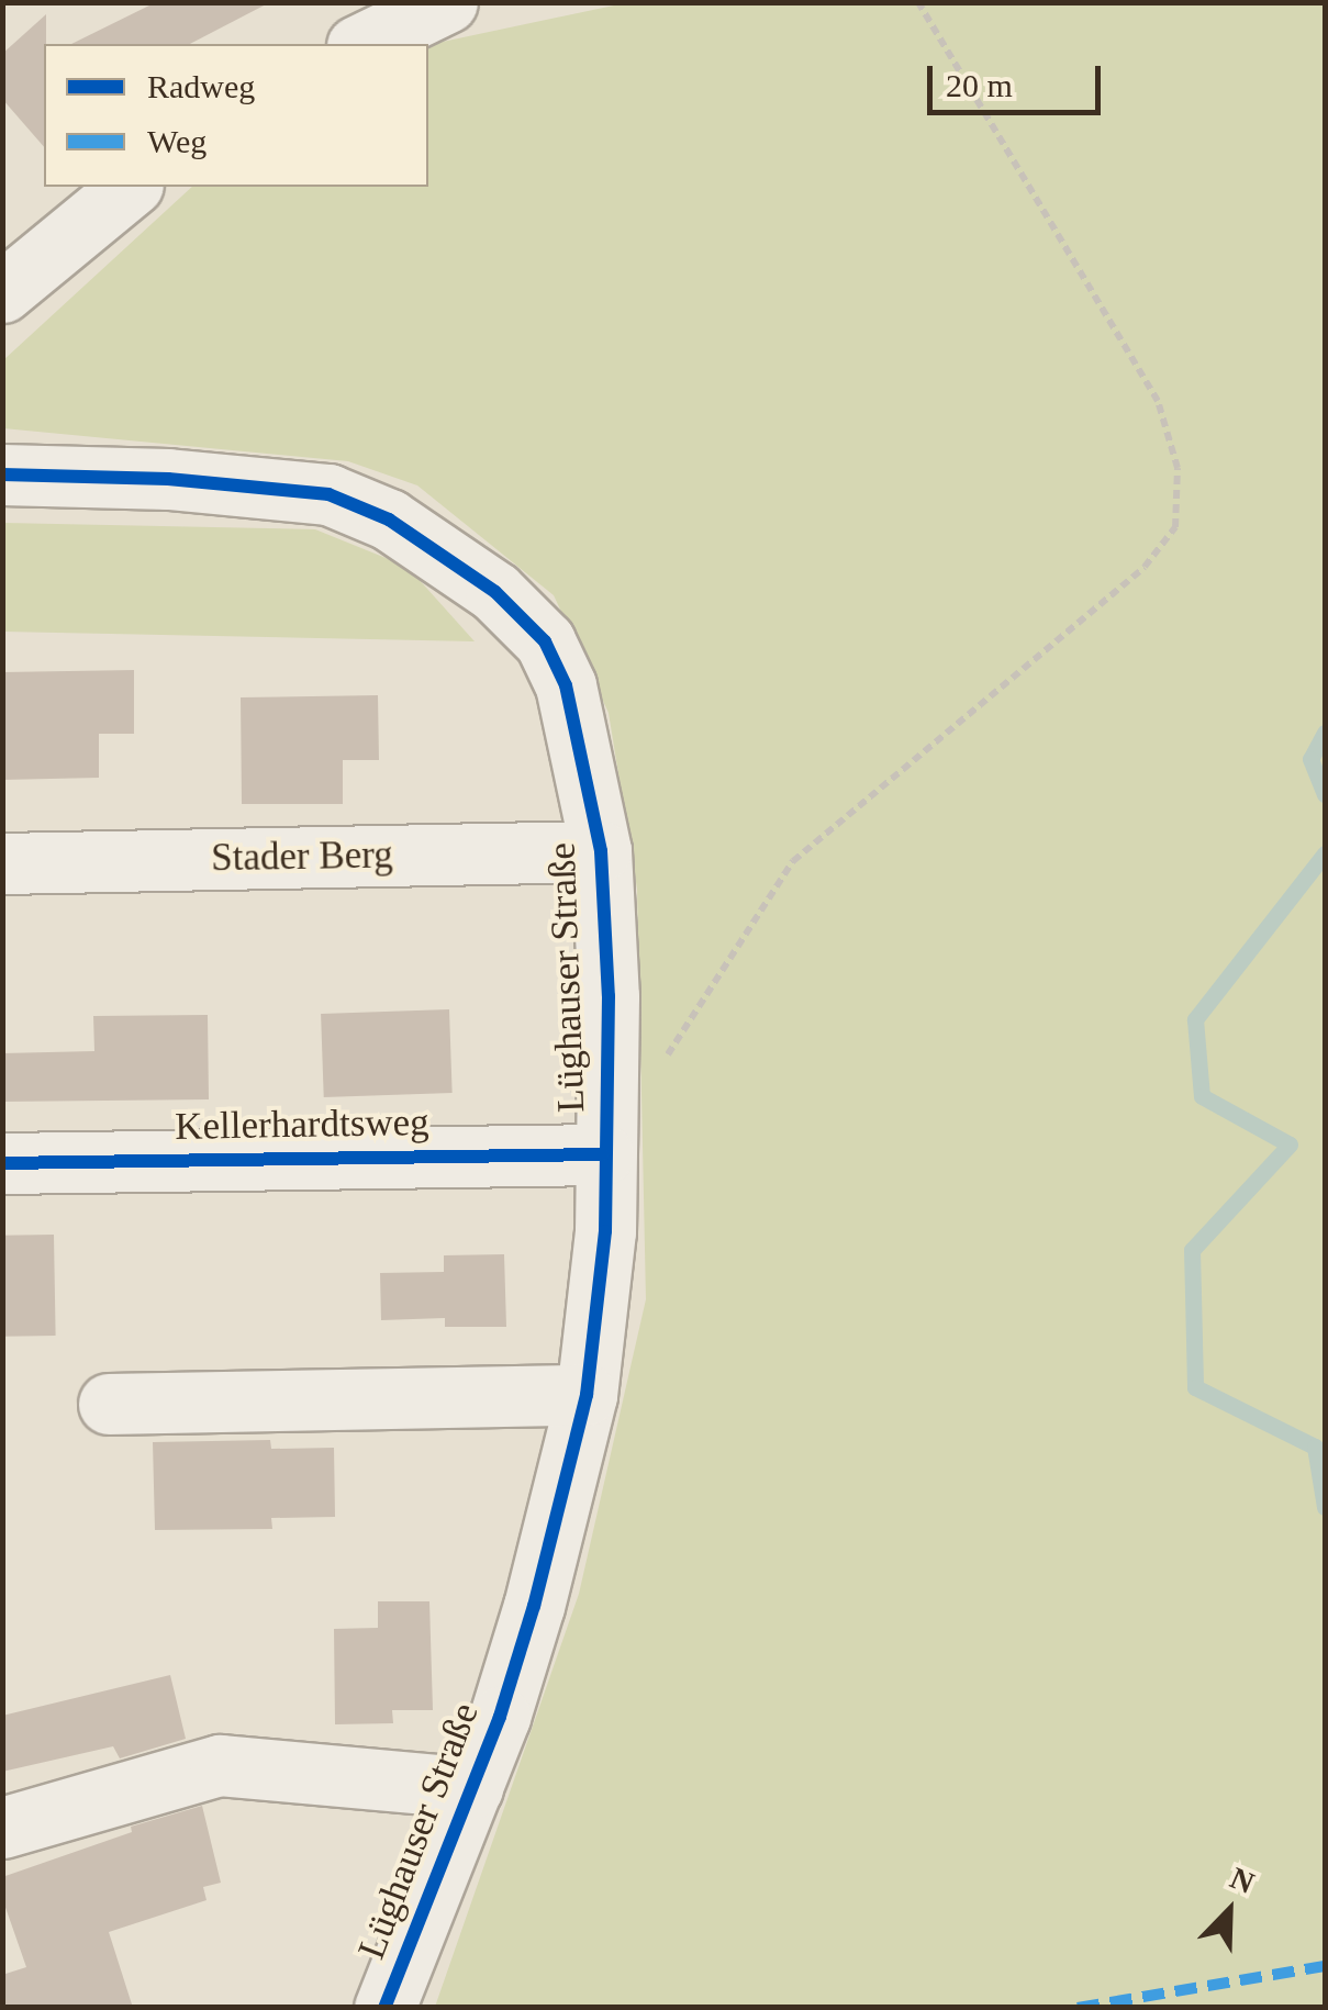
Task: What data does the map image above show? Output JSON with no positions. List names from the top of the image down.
{
  "streets": {
    "street": ["Stader Berg", "Lüghauser Straße", "Kellerhardtsweg"]
  },
  "crossings": [
    ["Stader Berg", "Lüghauser Straße"],
    ["Lüghauser Straße", "Kellerhardtsweg"]
  ],
  "legend": ["Radweg", "Weg"],
  "scale_bar": "20 m",
  "north": "top right"
}
